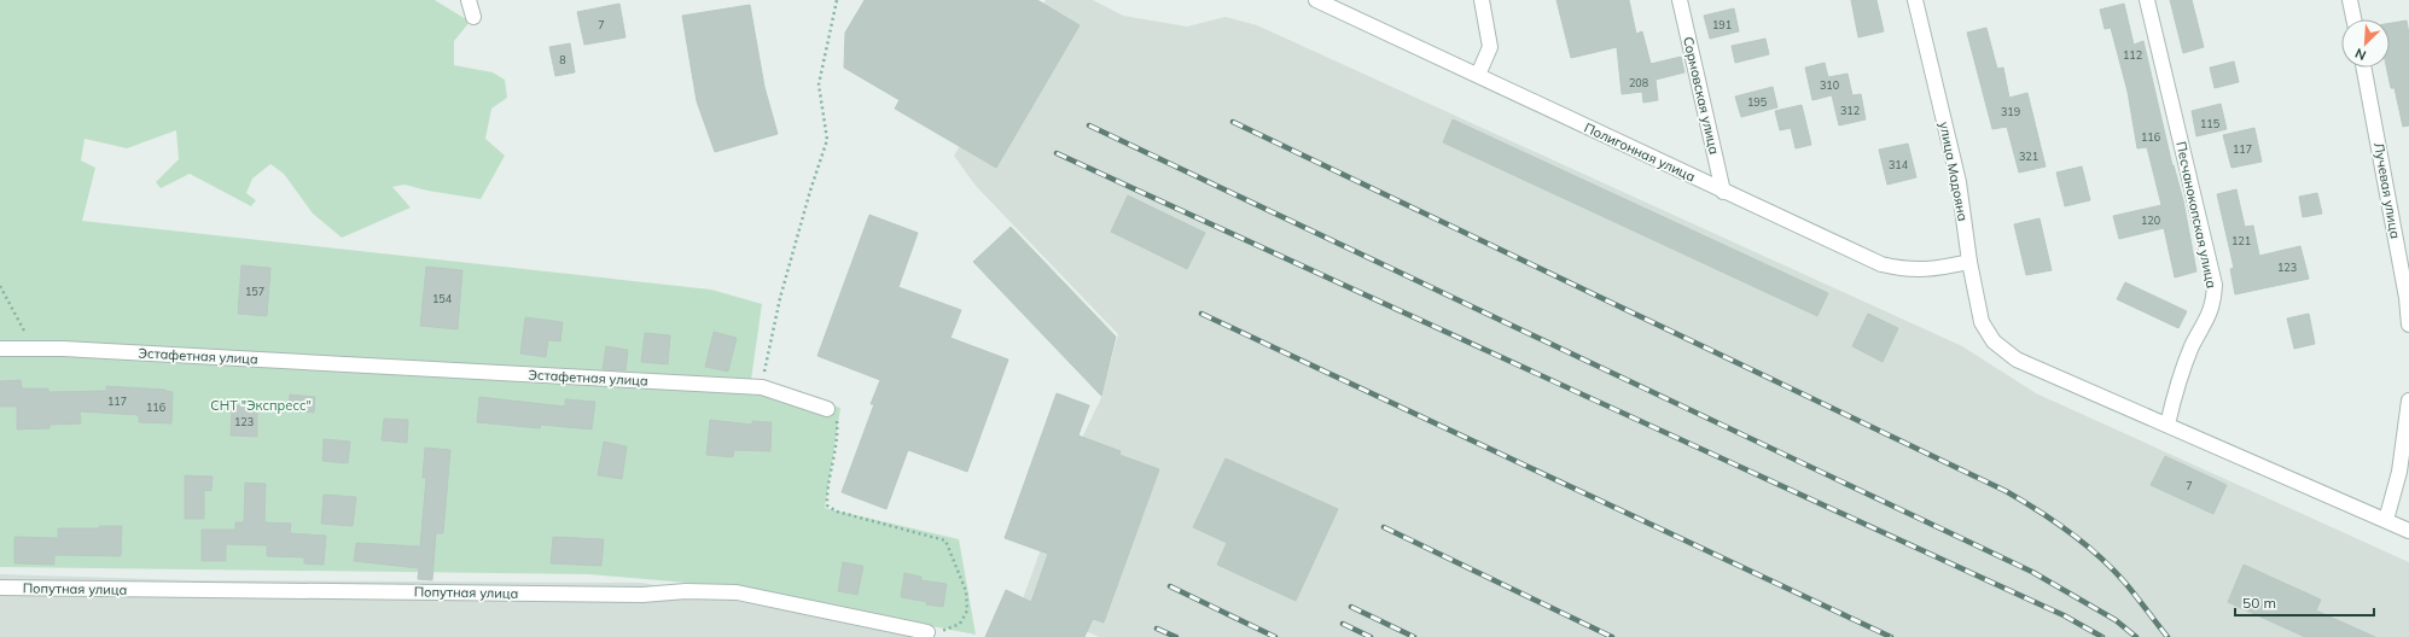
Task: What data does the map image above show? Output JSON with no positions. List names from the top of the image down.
{
  "streets": {
    "street": [
      "Сормовская улица",
      "Полигонная улица",
      "улица Мадояна",
      "Лучевая улица",
      "Песчанокопская улица",
      "Эстафетная улица",
      "Попутная улица"
    ]
  },
  "crossings": [
    ["Сормовская улица", "Полигонная улица"],
    ["Полигонная улица", "улица Мадояна"],
    ["улица Мадояна", "Песчанокопская улица"]
  ],
  "parks": ["СНТ \"Экспресс\""],
  "house_numbers": [
    "7",
    "191",
    "112",
    "8",
    "208",
    "310",
    "195",
    "312",
    "319",
    "115",
    "116",
    "117",
    "321",
    "314",
    "120",
    "121",
    "123",
    "157",
    "154",
    "117",
    "116",
    "123",
    "7"
  ],
  "scale_bar": "50 m",
  "north": "bottom left"
}
